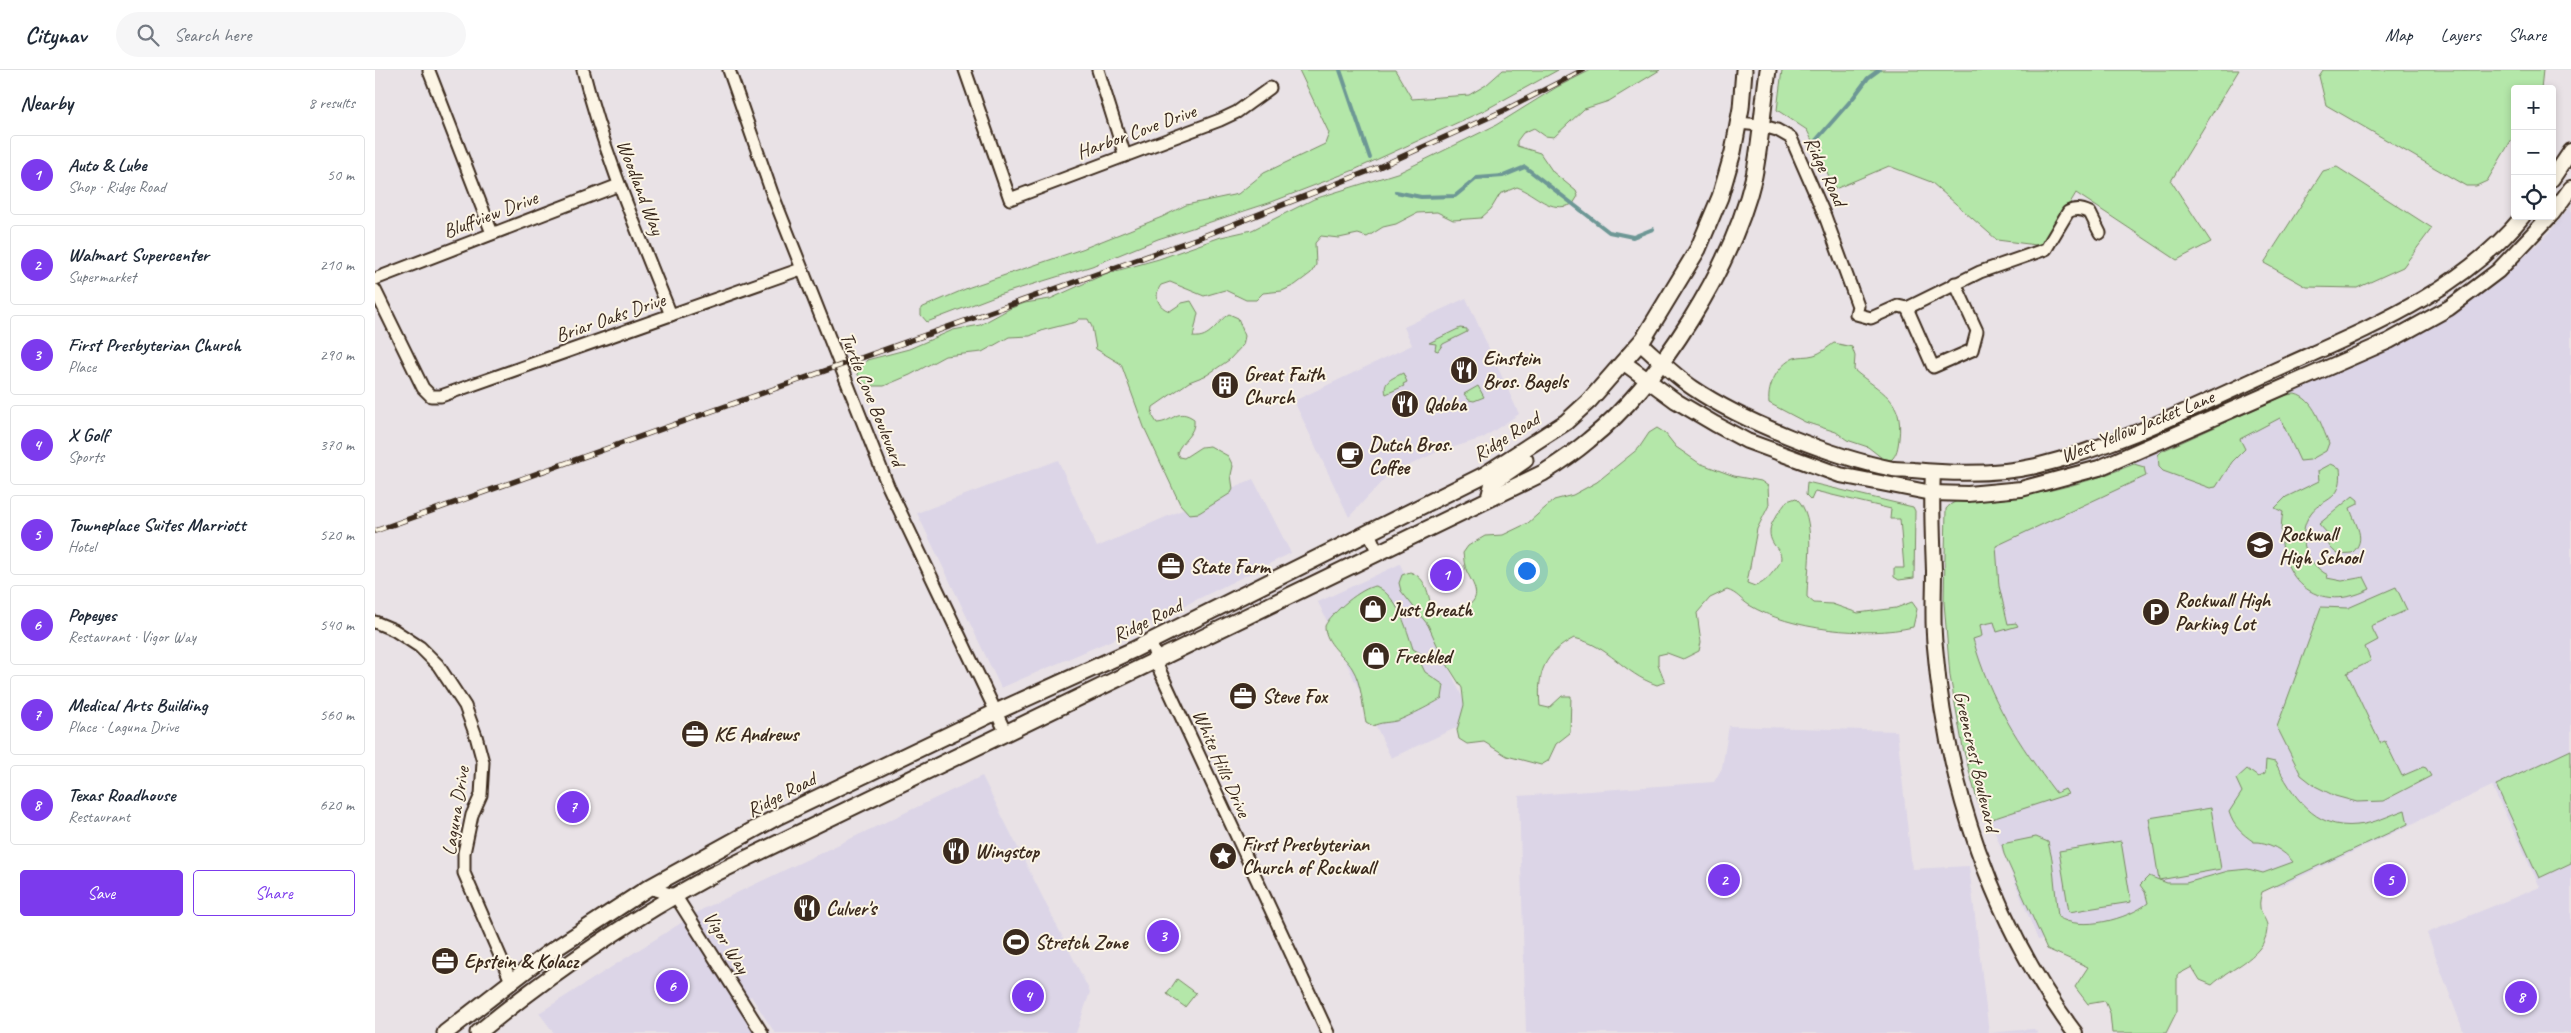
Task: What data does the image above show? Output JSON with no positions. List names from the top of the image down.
{
  "streets": {
    "main road": ["Ridge Road"],
    "street": [
      "Harbor Cove Drive",
      "Woodland Way",
      "Bluffview Drive",
      "Briar Oaks Drive",
      "Turtle Cove Boulevard",
      "West Yellow Jacket Lane",
      "Greencrest Boulevard",
      "White Hills Drive",
      "Laguna Drive",
      "Vigor Way"
    ]
  },
  "crossings": [
    ["Ridge Road", "Turtle Cove Boulevard"],
    ["Ridge Road", "West Yellow Jacket Lane"],
    ["Ridge Road", "White Hills Drive"],
    ["Ridge Road", "Laguna Drive"],
    ["Ridge Road", "Vigor Way"],
    ["Woodland Way", "Bluffview Drive"],
    ["Woodland Way", "Briar Oaks Drive"],
    ["Briar Oaks Drive", "Turtle Cove Boulevard"],
    ["West Yellow Jacket Lane", "Greencrest Boulevard"]
  ],
  "places": {
    "restaurant": [
      "Einstein Bros. Bagels",
      "Qdoba",
      "Wingstop",
      "Culver's"
    ],
    "building": ["Great Faith Church"],
    "cafe": ["Dutch Bros. Coffee"],
    "school or university": ["Rockwall High School"],
    "office": [
      "State Farm",
      "Steve Fox",
      "KE Andrews",
      "Epstein & Kolacz"
    ],
    "shop": ["Just Breath", "Freckled"],
    "parking": ["Rockwall High Parking Lot"],
    "place": ["First Presbyterian Church of Rockwall"],
    "sports": ["Stretch Zone"]
  },
  "page": {
    "header": "Citynav",
    "search": "Search here",
    "nav": ["Map", "Layers", "Share"],
    "heading": ["Nearby", "8 results"],
    "map_buttons": ["+", "−"],
    "list": [
      {
        "mark": "1",
        "name": "Auto & Lube",
        "note": "Shop · Ridge Road",
        "value": "50 m"
      },
      {
        "mark": "2",
        "name": "Walmart Supercenter",
        "note": "Supermarket",
        "value": "210 m"
      },
      {
        "mark": "3",
        "name": "First Presbyterian Church",
        "note": "Place",
        "value": "290 m"
      },
      {
        "mark": "4",
        "name": "X Golf",
        "note": "Sports",
        "value": "370 m"
      },
      {
        "mark": "5",
        "name": "Towneplace Suites Marriott",
        "note": "Hotel",
        "value": "520 m"
      },
      {
        "mark": "6",
        "name": "Popeyes",
        "note": "Restaurant · Vigor Way",
        "value": "540 m"
      },
      {
        "mark": "7",
        "name": "Medical Arts Building",
        "note": "Place · Laguna Drive",
        "value": "560 m"
      },
      {
        "mark": "8",
        "name": "Texas Roadhouse",
        "note": "Restaurant",
        "value": "620 m"
      }
    ],
    "pins": [
      "1",
      "7",
      "2",
      "5",
      "3",
      "6",
      "4",
      "8"
    ],
    "buttons": ["Save", "Share"]
  }
}
